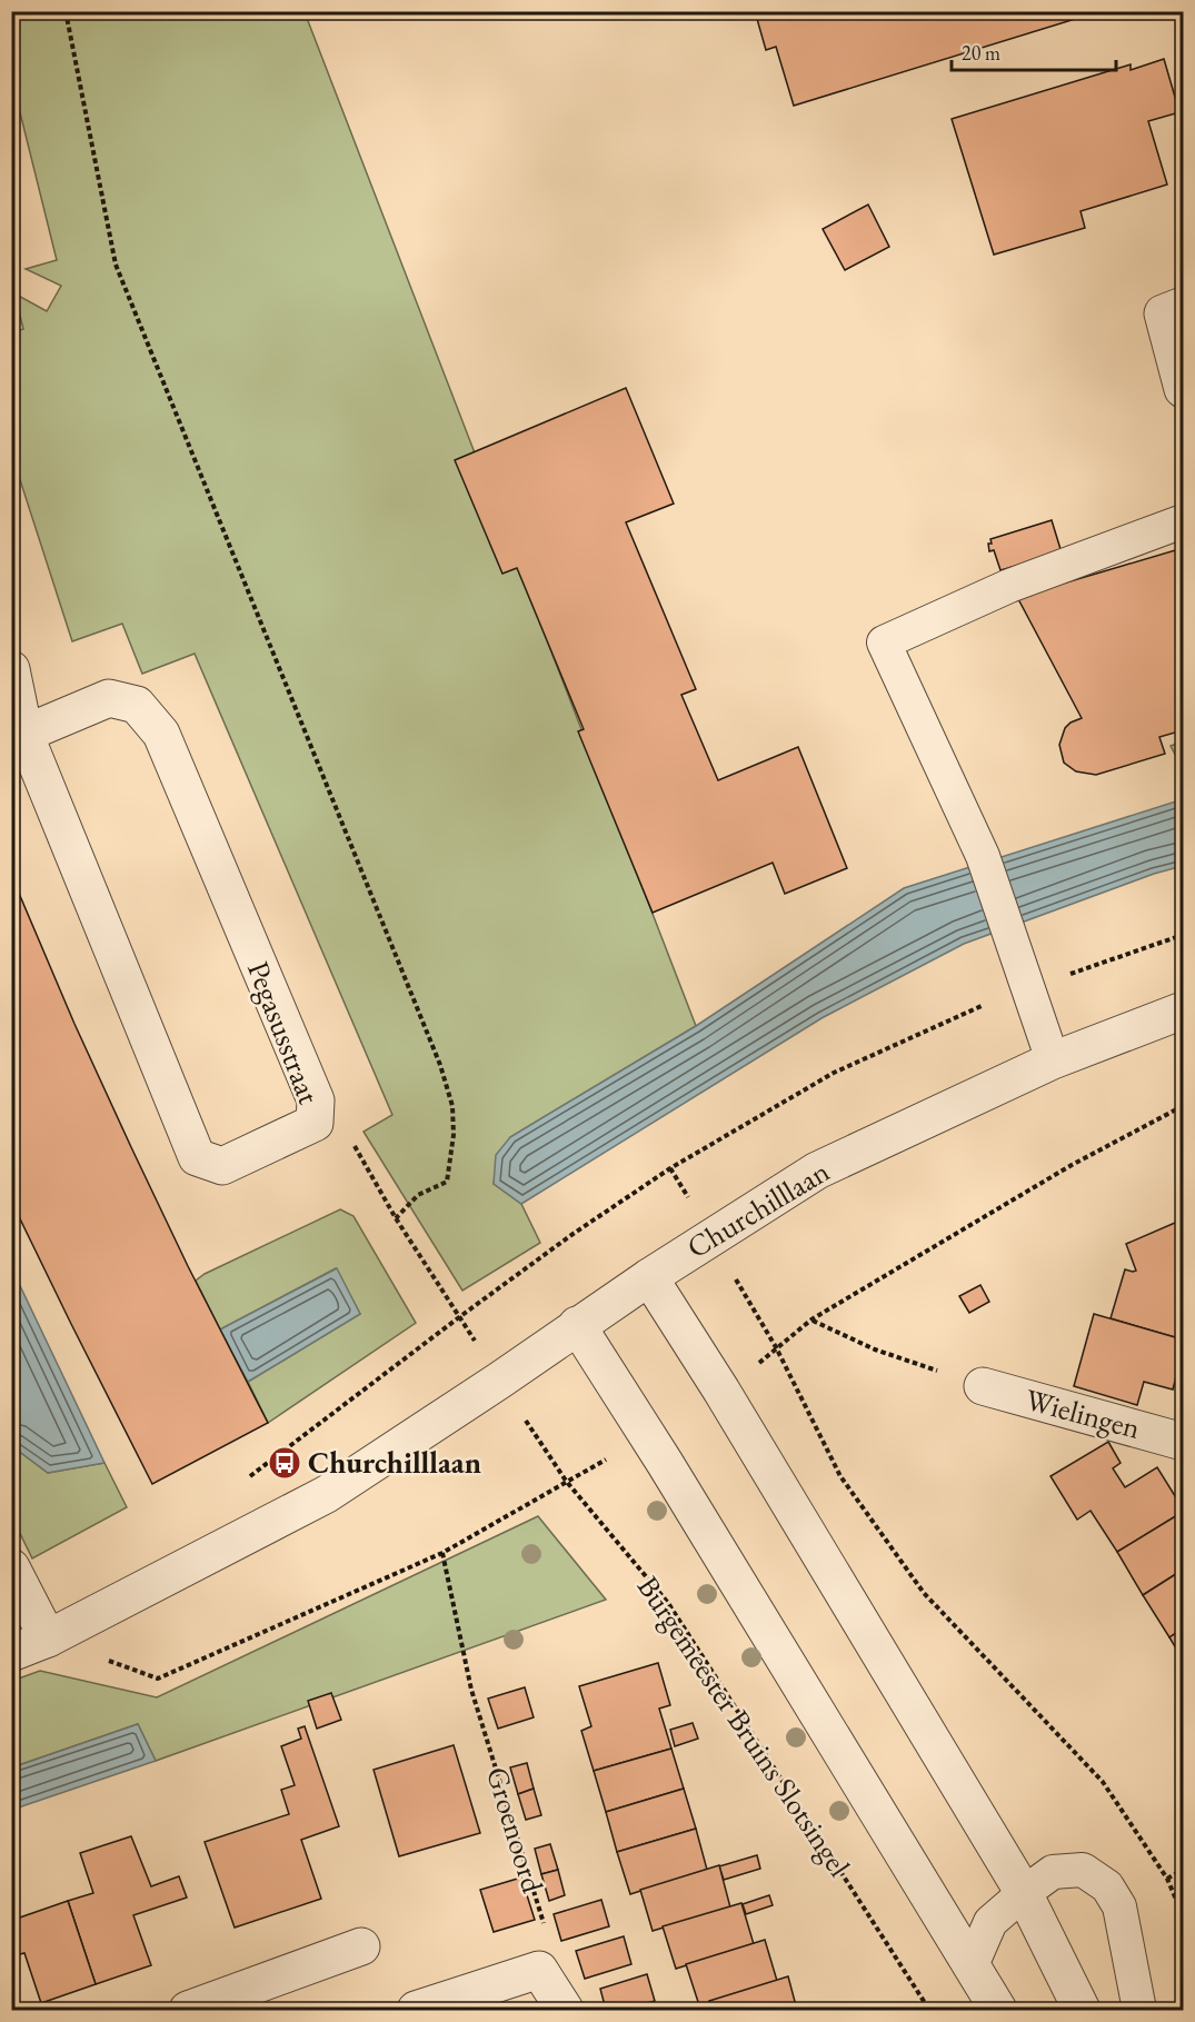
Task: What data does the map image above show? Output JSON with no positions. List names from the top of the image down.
{
  "streets": {
    "street": [
      "Pegasusstraat",
      "Churchilllaan",
      "Wielingen",
      "Burgemeester Bruins Slotsingel"
    ],
    "path": ["Groenoord"]
  },
  "crossings": [
    ["Pegasusstraat", "Burgemeester Bruins Slotsingel"],
    ["Churchilllaan", "Burgemeester Bruins Slotsingel"]
  ],
  "places": {
    "bus stop": ["Churchilllaan"]
  },
  "scale_bar": "20 m"
}
